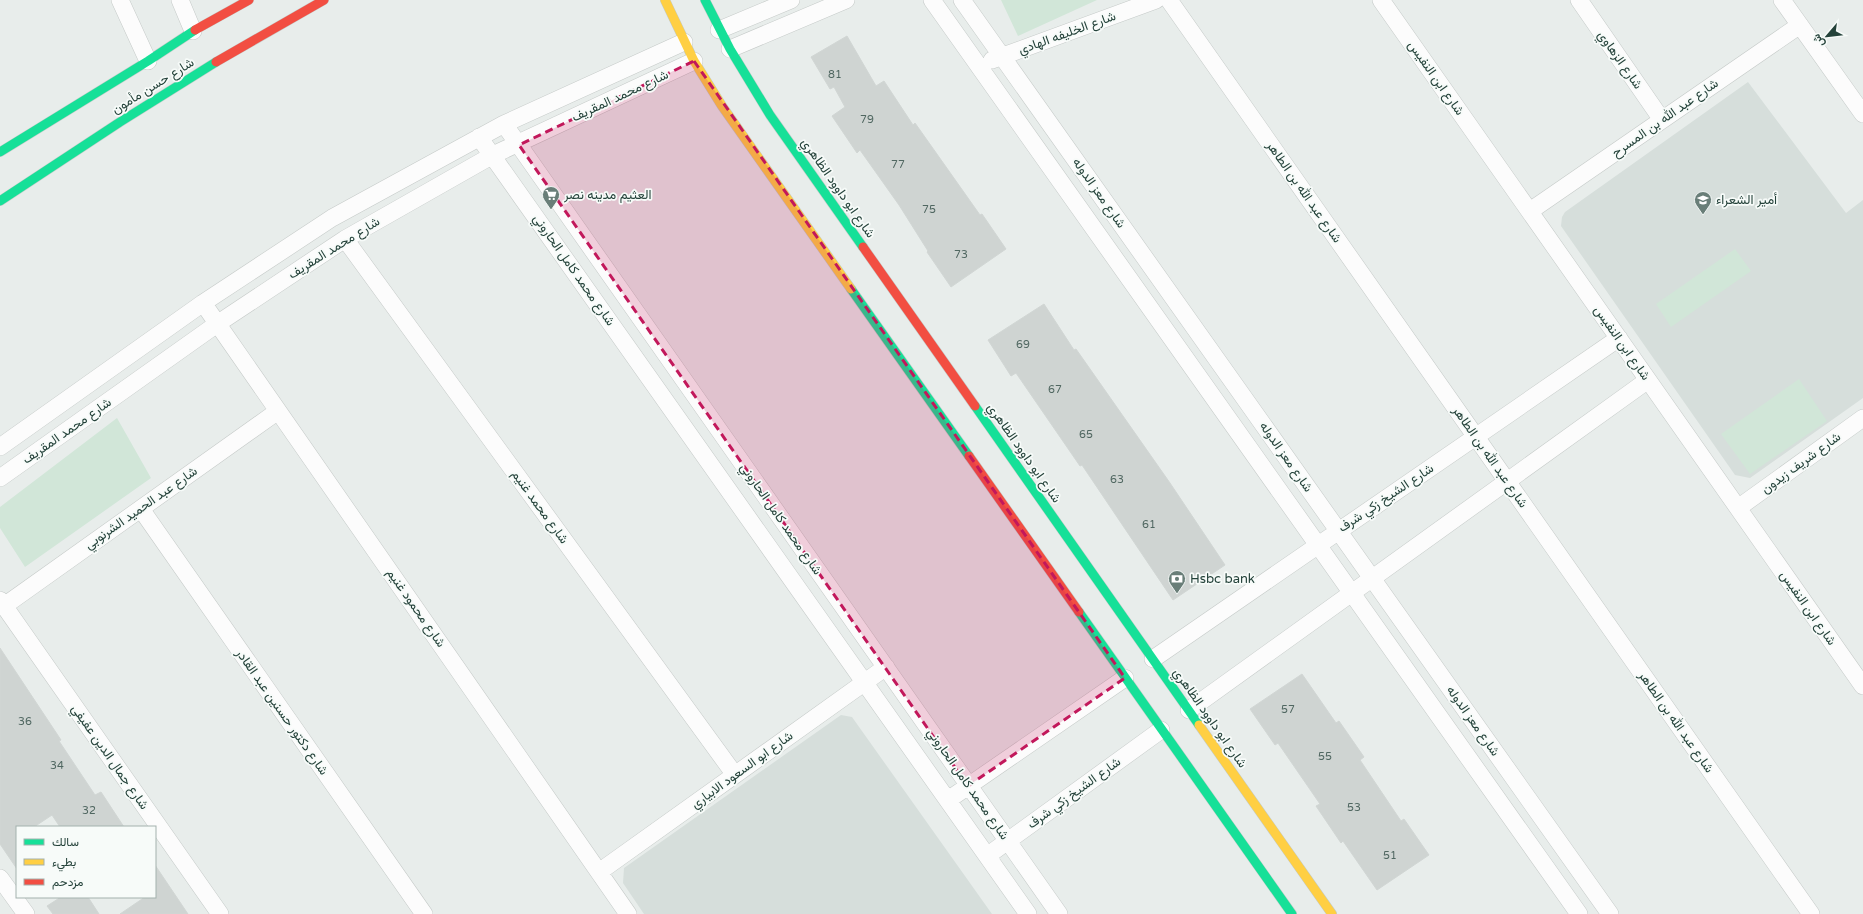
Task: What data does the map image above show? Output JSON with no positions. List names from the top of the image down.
{
  "streets": {
    "street": [
      "شارع الخليفه الهادي",
      "شارع الزهاوي",
      "شارع ابن النفيس",
      "شارع حسن مأمون",
      "شارع محمد المقريف",
      "شارع عبد الله بن المسرح",
      "شارع ابو داوود الظاهري",
      "شارع عبد الله بن الطاهر",
      "شارع معز الدوله",
      "شارع محمد كامل الحاروني",
      "شارع شريف زيدون",
      "شارع الشيخ زكي شرف",
      "شارع محمد غنيم",
      "شارع عبد الحميد الشرنوبي",
      "شارع محمود غنيم",
      "شارع دكتور حسنين عبد القادر",
      "شارع جمال الدين عفيفي",
      "شارع ابو السعود الابياري"
    ]
  },
  "crossings": [
    ["شارع الخليفه الهادي", "شارع معز الدوله"],
    ["شارع الزهاوي", "شارع عبد الله بن المسرح"],
    ["شارع ابن النفيس", "شارع عبد الله بن المسرح"],
    ["شارع ابن النفيس", "شارع شريف زيدون"],
    ["شارع ابن النفيس", "شارع الشيخ زكي شرف"],
    ["شارع محمد المقريف", "شارع محمد كامل الحاروني"],
    ["شارع محمد المقريف", "شارع محمد غنيم"],
    ["شارع محمد المقريف", "شارع محمود غنيم"],
    ["شارع ابو داوود الظاهري", "شارع الشيخ زكي شرف"],
    ["شارع عبد الله بن الطاهر", "شارع الشيخ زكي شرف"],
    ["شارع معز الدوله", "شارع الشيخ زكي شرف"],
    ["شارع محمد كامل الحاروني", "شارع الشيخ زكي شرف"],
    ["شارع محمد كامل الحاروني", "شارع ابو السعود الابياري"],
    ["شارع محمد غنيم", "شارع ابو السعود الابياري"],
    ["شارع عبد الحميد الشرنوبي", "شارع محمود غنيم"],
    ["شارع عبد الحميد الشرنوبي", "شارع دكتور حسنين عبد القادر"],
    ["شارع عبد الحميد الشرنوبي", "شارع جمال الدين عفيفي"],
    ["شارع محمود غنيم", "شارع ابو السعود الابياري"]
  ],
  "places": {
    "supermarket": ["العثيم مدينه نصر"],
    "school or university": ["أمير الشعراء"],
    "bank": ["Hsbc bank"]
  },
  "house_numbers": [
    "81",
    "79",
    "77",
    "75",
    "73",
    "69",
    "67",
    "65",
    "63",
    "61",
    "57",
    "36",
    "55",
    "34",
    "53",
    "32",
    "51"
  ],
  "legend": ["سالك", "بطيء", "مزدحم"],
  "north": "bottom left"
}
